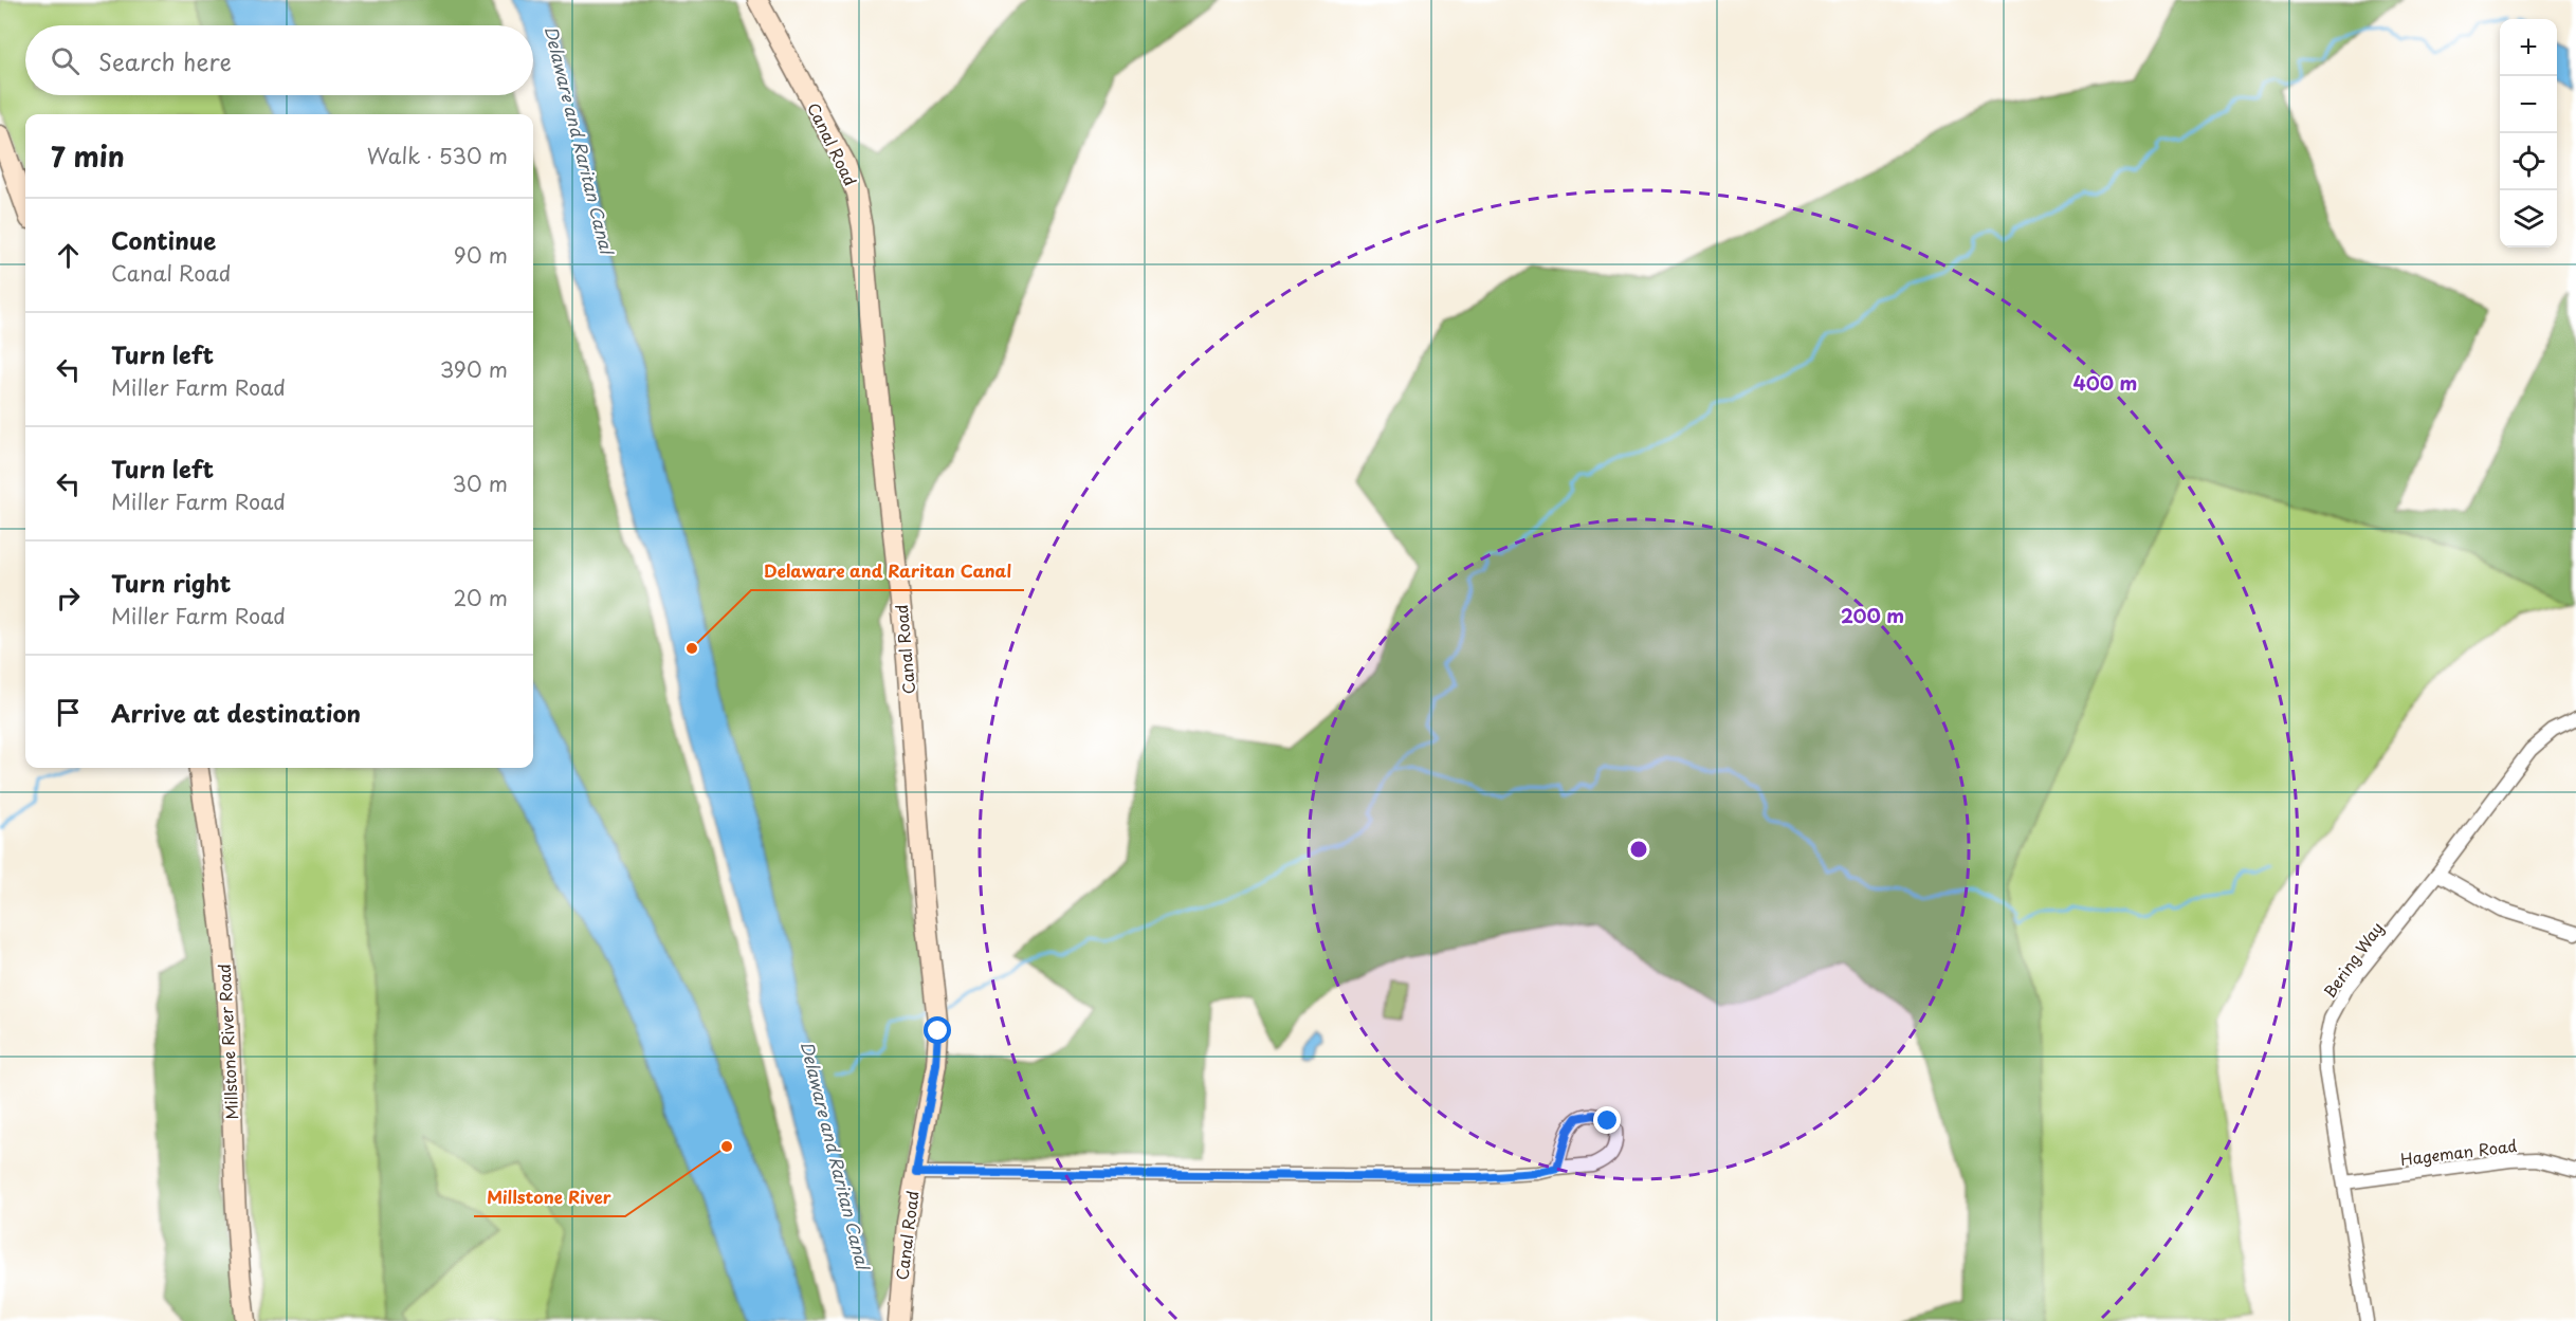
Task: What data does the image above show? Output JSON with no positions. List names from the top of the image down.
{
  "streets": {
    "street": [
      "Canal Road",
      "Bering Way",
      "Millstone River Road",
      "Hageman Road"
    ]
  },
  "crossings": [
    ["Bering Way", "Hageman Road"]
  ],
  "water": ["Delaware and Raritan Canal"],
  "places": ["Delaware and Raritan Canal", "Millstone River"],
  "page": {
    "map_buttons": ["+", "−"],
    "search": "Search here",
    "heading": ["7 min", "Walk · 530 m"],
    "list": [
      ["Continue", "Canal Road", "90 m"],
      ["Turn left", "Miller Farm Road", "390 m"],
      ["Turn left", "Miller Farm Road", "30 m"],
      ["Turn right", "Miller Farm Road", "20 m"],
      "Arrive at destination"
    ]
  },
  "rings": ["400 m", "200 m"]
}
